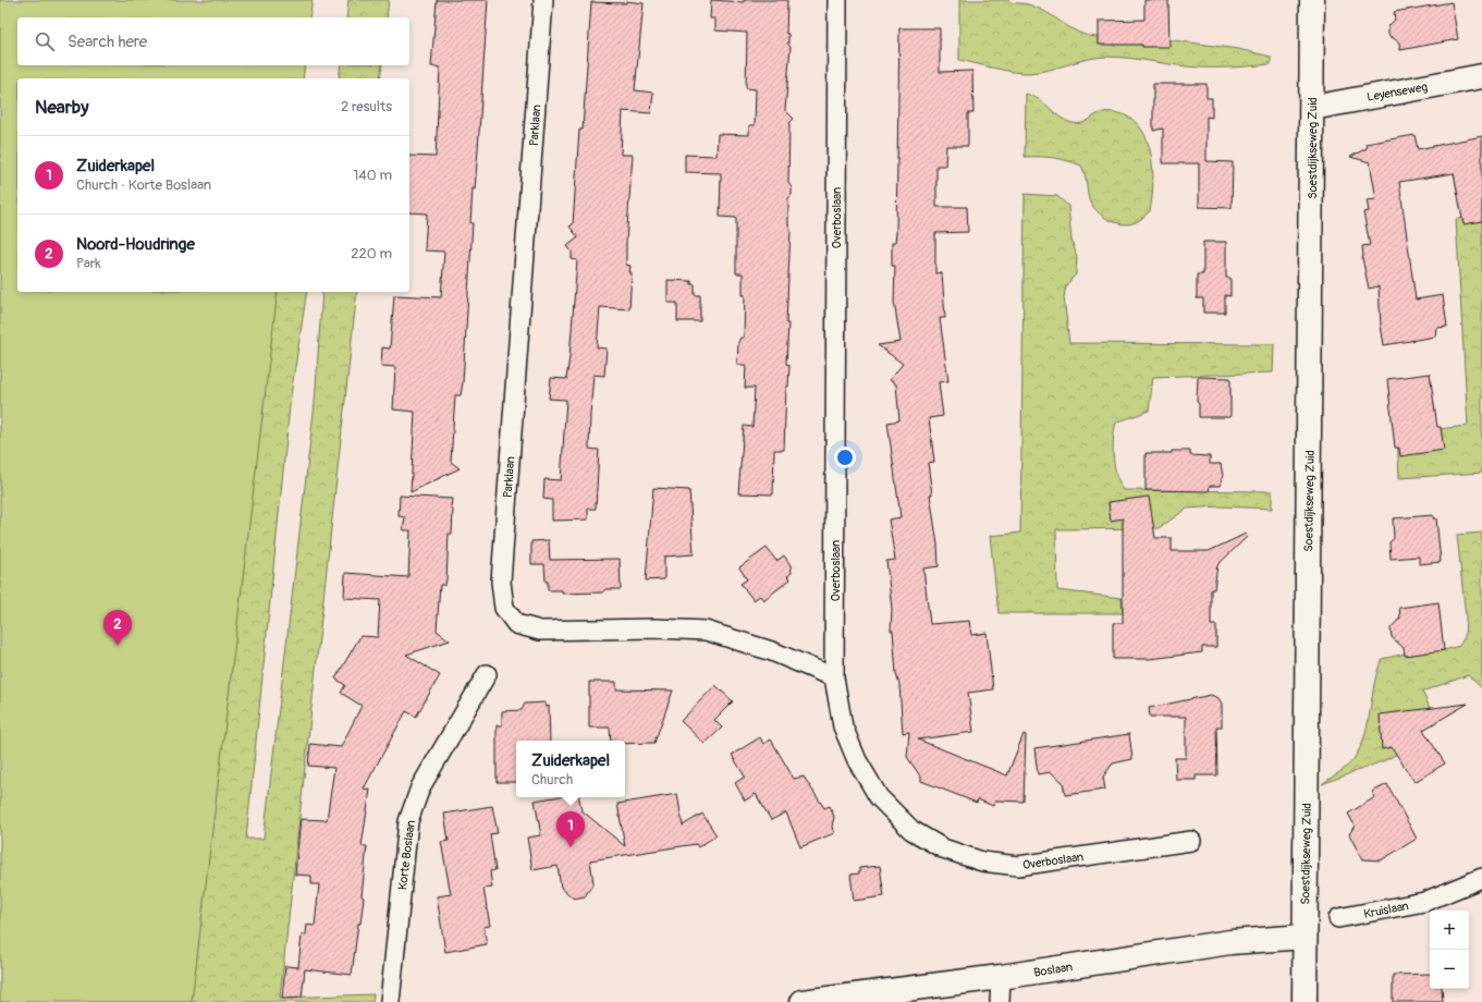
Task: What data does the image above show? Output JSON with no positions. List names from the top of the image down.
{
  "streets": {
    "main road": ["Leyenseweg", "Soestdijkseweg Zuid", "Boslaan"],
    "street": [
      "Parklaan",
      "Overboslaan",
      "Korte Boslaan",
      "Kruislaan"
    ]
  },
  "crossings": [
    ["Leyenseweg", "Soestdijkseweg Zuid"],
    ["Parklaan", "Overboslaan"],
    ["Soestdijkseweg Zuid", "Boslaan"]
  ],
  "page": {
    "search": "Search here",
    "heading": ["Nearby", "2 results"],
    "list": [
      {
        "mark": "1",
        "name": "Zuiderkapel",
        "note": "Church · Korte Boslaan",
        "value": "140 m"
      },
      {
        "mark": "2",
        "name": "Noord-Houdringe",
        "note": "Park",
        "value": "220 m"
      }
    ],
    "pins": ["2", "1"],
    "popup": ["Zuiderkapel", "Church"],
    "map_buttons": ["+", "−"]
  }
}
